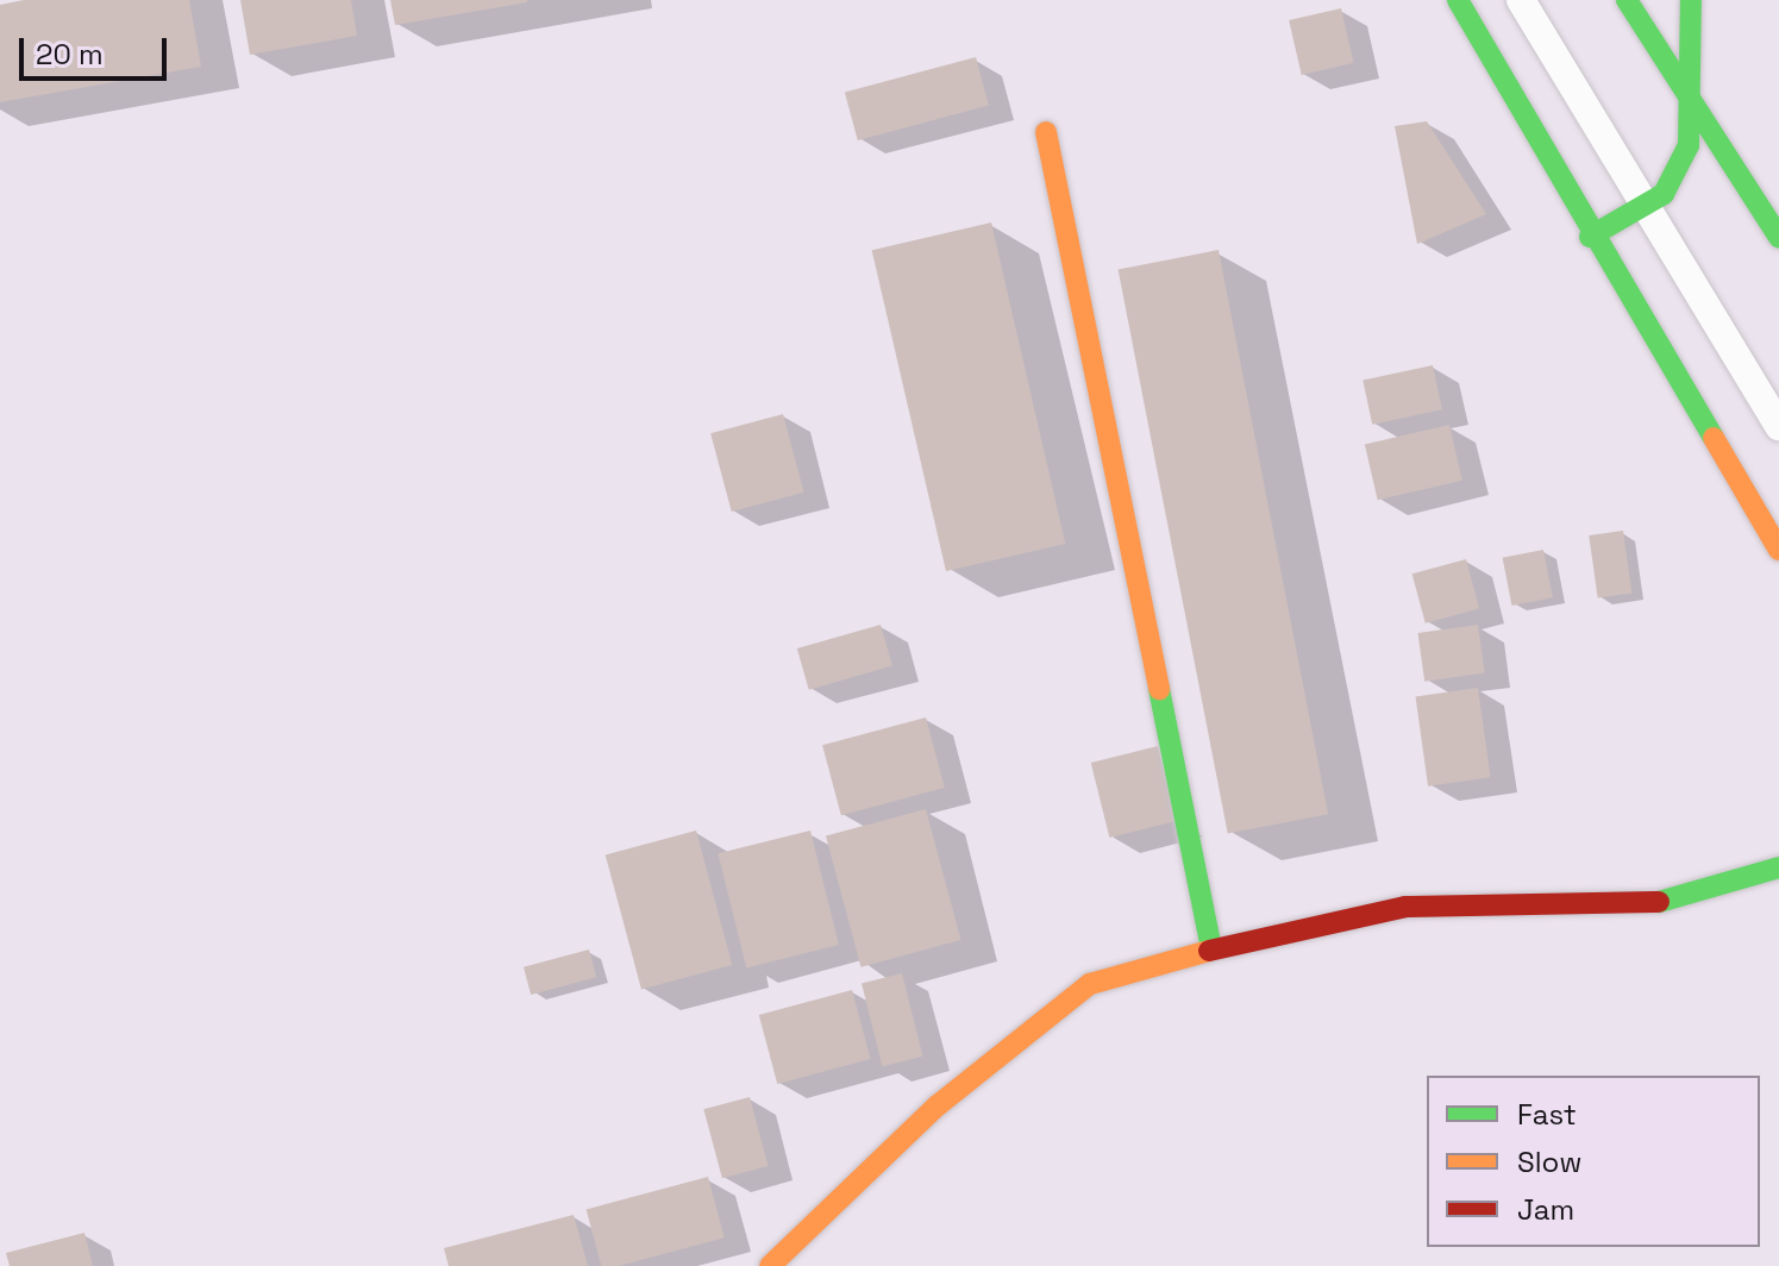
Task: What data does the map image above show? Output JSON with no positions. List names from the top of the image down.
{
  "legend": ["Fast", "Slow", "Jam"],
  "scale_bar": "20 m"
}
